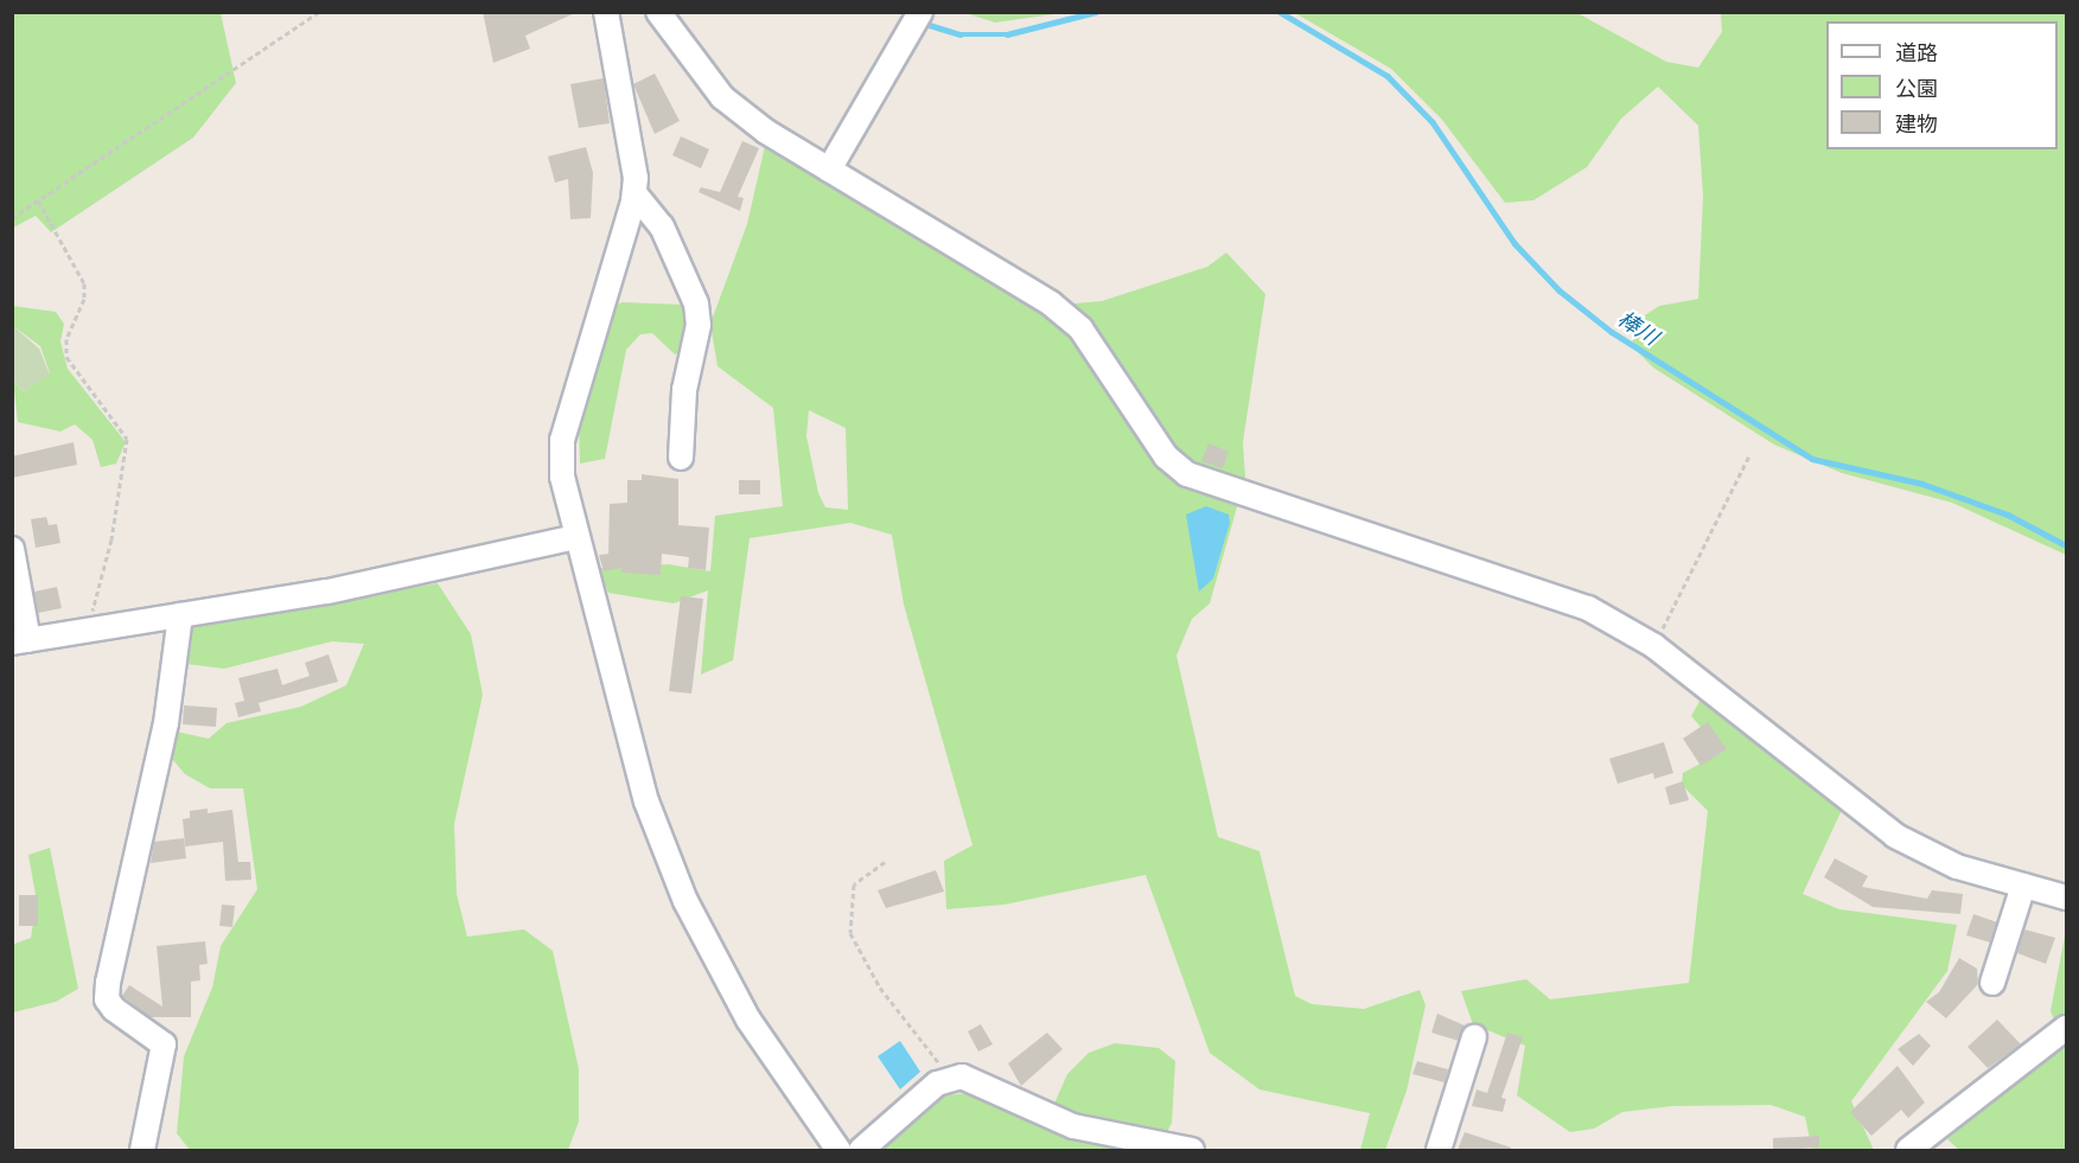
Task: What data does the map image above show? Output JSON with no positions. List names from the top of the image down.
{
  "water": ["棒川"],
  "legend": ["道路", "公園", "建物"]
}
